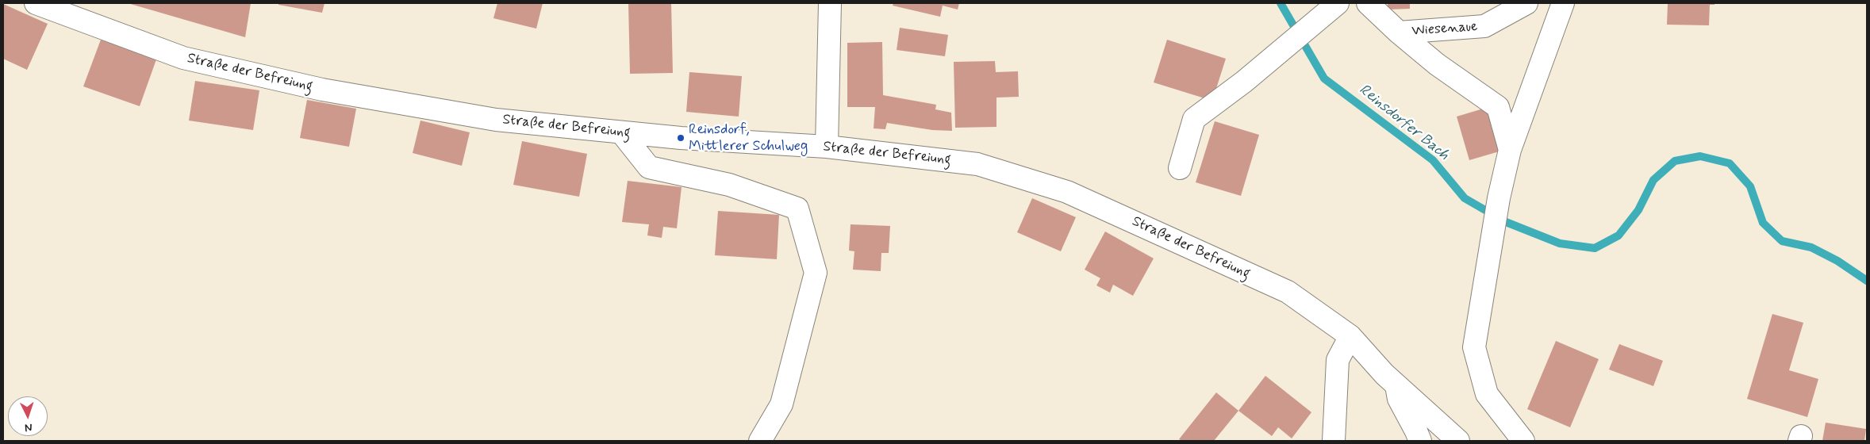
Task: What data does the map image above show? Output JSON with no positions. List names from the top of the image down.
{
  "streets": {
    "street": ["Wiesenaue", "Straße der Befreiung"]
  },
  "water": ["Reinsdorfer Bach"],
  "places": ["Reinsdorf, Mittlerer Schulweg"],
  "north": "bottom"
}
